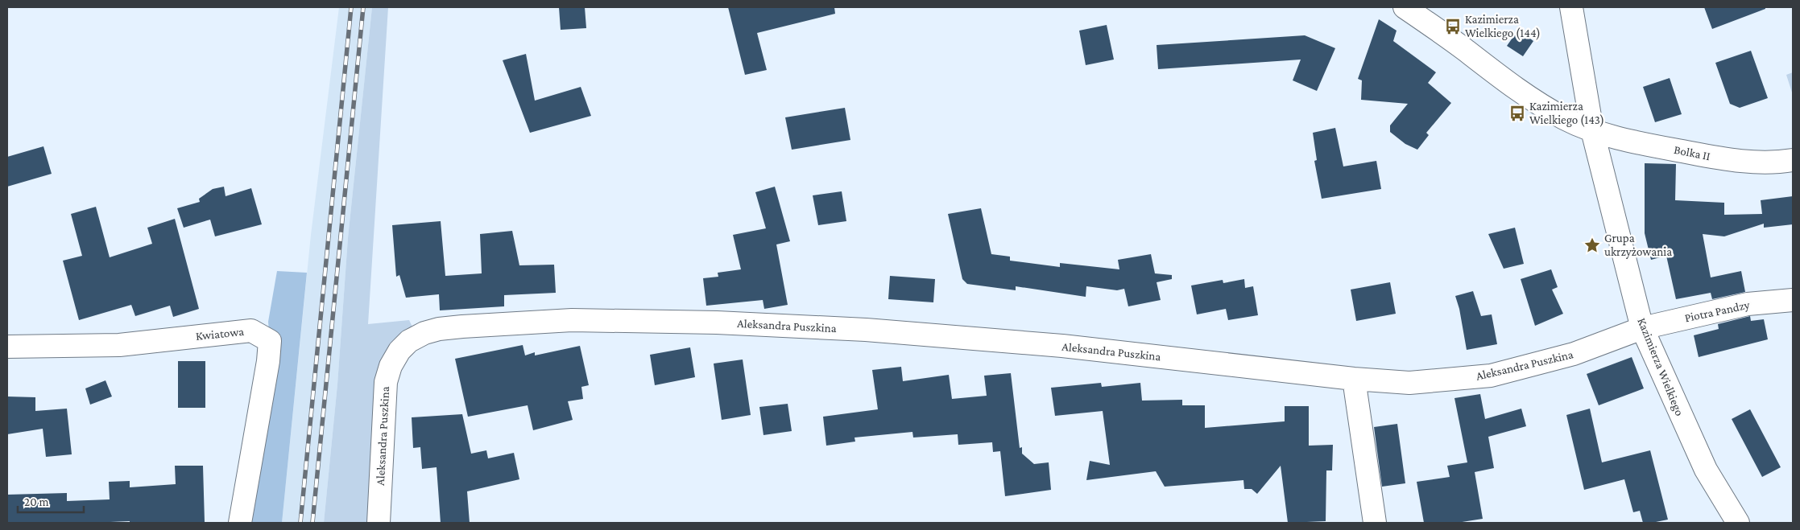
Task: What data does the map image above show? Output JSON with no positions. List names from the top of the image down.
{
  "streets": {
    "street": [
      "Bolka II",
      "Piotra Pandzy",
      "Aleksandra Puszkina",
      "Kwiatowa",
      "Kazimierza Wielkiego"
    ]
  },
  "crossings": [
    ["Bolka II", "Kazimierza Wielkiego"],
    ["Piotra Pandzy", "Aleksandra Puszkina"],
    ["Piotra Pandzy", "Kazimierza Wielkiego"],
    ["Aleksandra Puszkina", "Kazimierza Wielkiego"]
  ],
  "places": {
    "bus stop": ["Kazimierza Wielkiego (144)", "Kazimierza Wielkiego (143)"],
    "place": ["Grupa ukrzyżowania"]
  },
  "scale_bar": "20 m"
}
